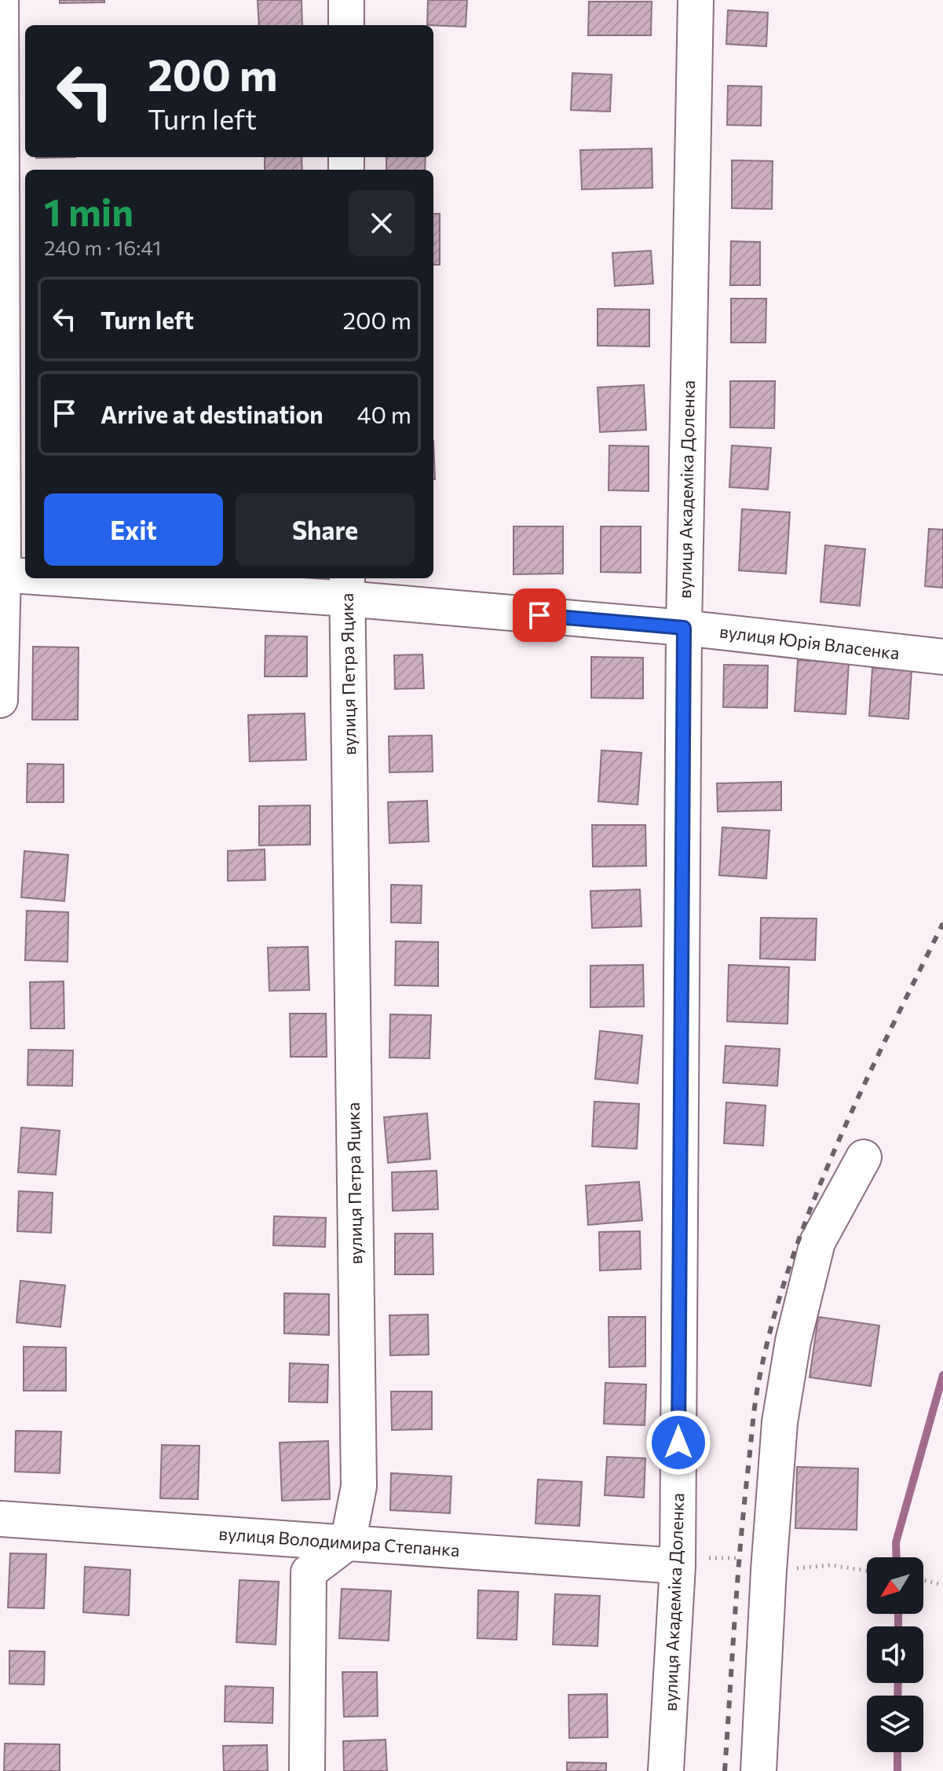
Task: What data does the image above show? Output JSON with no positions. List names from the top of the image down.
{
  "streets": {
    "street": [
      "вулиця Академіка Доленка",
      "вулиця Юрія Власенка",
      "вулиця Петра Яцика",
      "вулиця Володимира Степанка"
    ]
  },
  "crossings": [
    ["вулиця Академіка Доленка", "вулиця Юрія Власенка"],
    ["вулиця Академіка Доленка", "вулиця Володимира Степанка"],
    ["вулиця Юрія Власенка", "вулиця Петра Яцика"],
    ["вулиця Петра Яцика", "вулиця Володимира Степанка"]
  ],
  "north": "bottom left",
  "page": {
    "turn": ["200 m", "Turn left"],
    "heading": ["1 min", "240 m · 16:41"],
    "list": [
      {
        "name": "Turn left",
        "value": "200 m"
      },
      {
        "name": "Arrive at destination",
        "value": "40 m"
      }
    ],
    "buttons": ["Exit", "Share"]
  }
}
